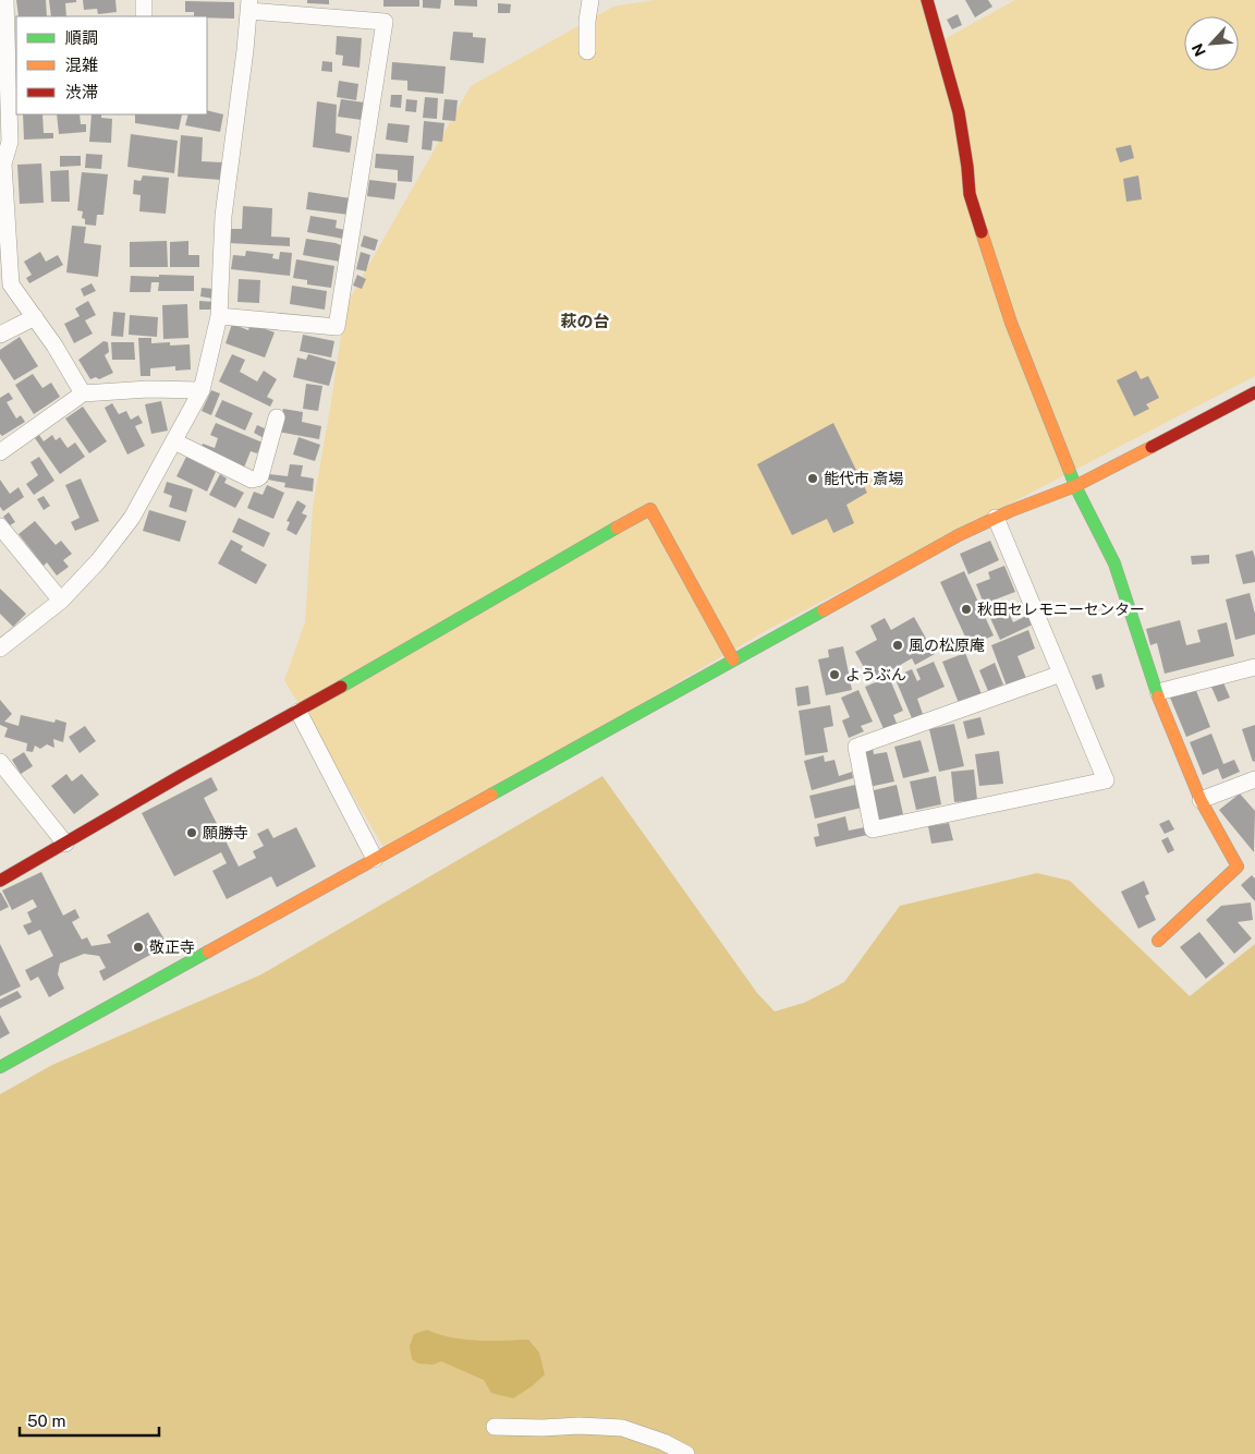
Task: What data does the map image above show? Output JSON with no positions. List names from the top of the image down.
{
  "districts": ["萩の台"],
  "places": [
    "能代市 斎場",
    "秋田セレモニーセンター",
    "風の松原庵",
    "ようぶん",
    "願勝寺",
    "敬正寺"
  ],
  "legend": ["順調", "混雑", "渋滞"],
  "scale_bar": "50 m",
  "north": "bottom left"
}
